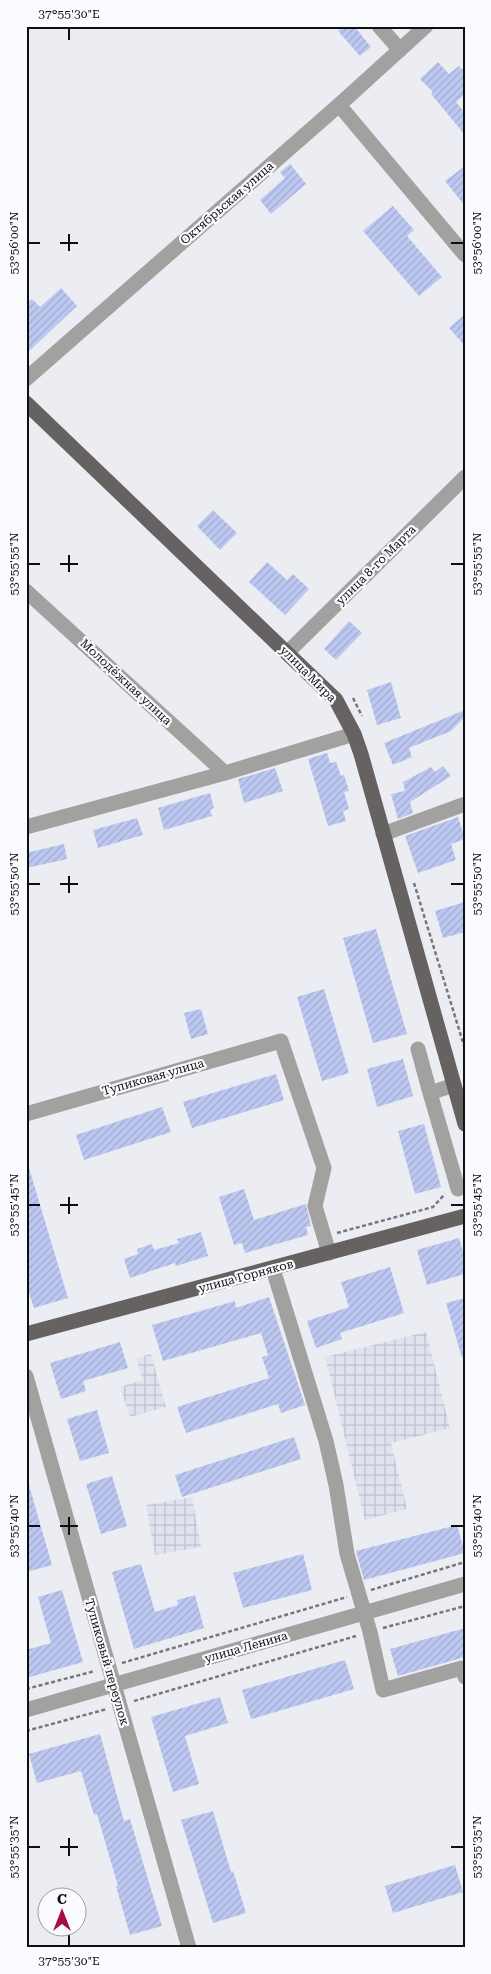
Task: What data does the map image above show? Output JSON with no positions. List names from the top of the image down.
{
  "streets": {
    "main road": ["улица Мира", "улица Горняков"],
    "street": [
      "Октябрьская улица",
      "улица 8-го Марта",
      "Молодёжная улица",
      "Тупиковая улица",
      "улица Ленина",
      "Тупиковый переулок"
    ]
  },
  "crossings": [
    ["улица 8-го Марта", "улица Мира"],
    ["Тупиковая улица", "улица Горняков"],
    ["улица Ленина", "Тупиковый переулок"]
  ],
  "north": "top",
  "coordinates": [
    "37°55'30\"E",
    "53°56'00\"N",
    "53°55'55\"N",
    "53°55'50\"N",
    "53°55'45\"N",
    "53°55'40\"N",
    "53°55'35\"N"
  ]
}
